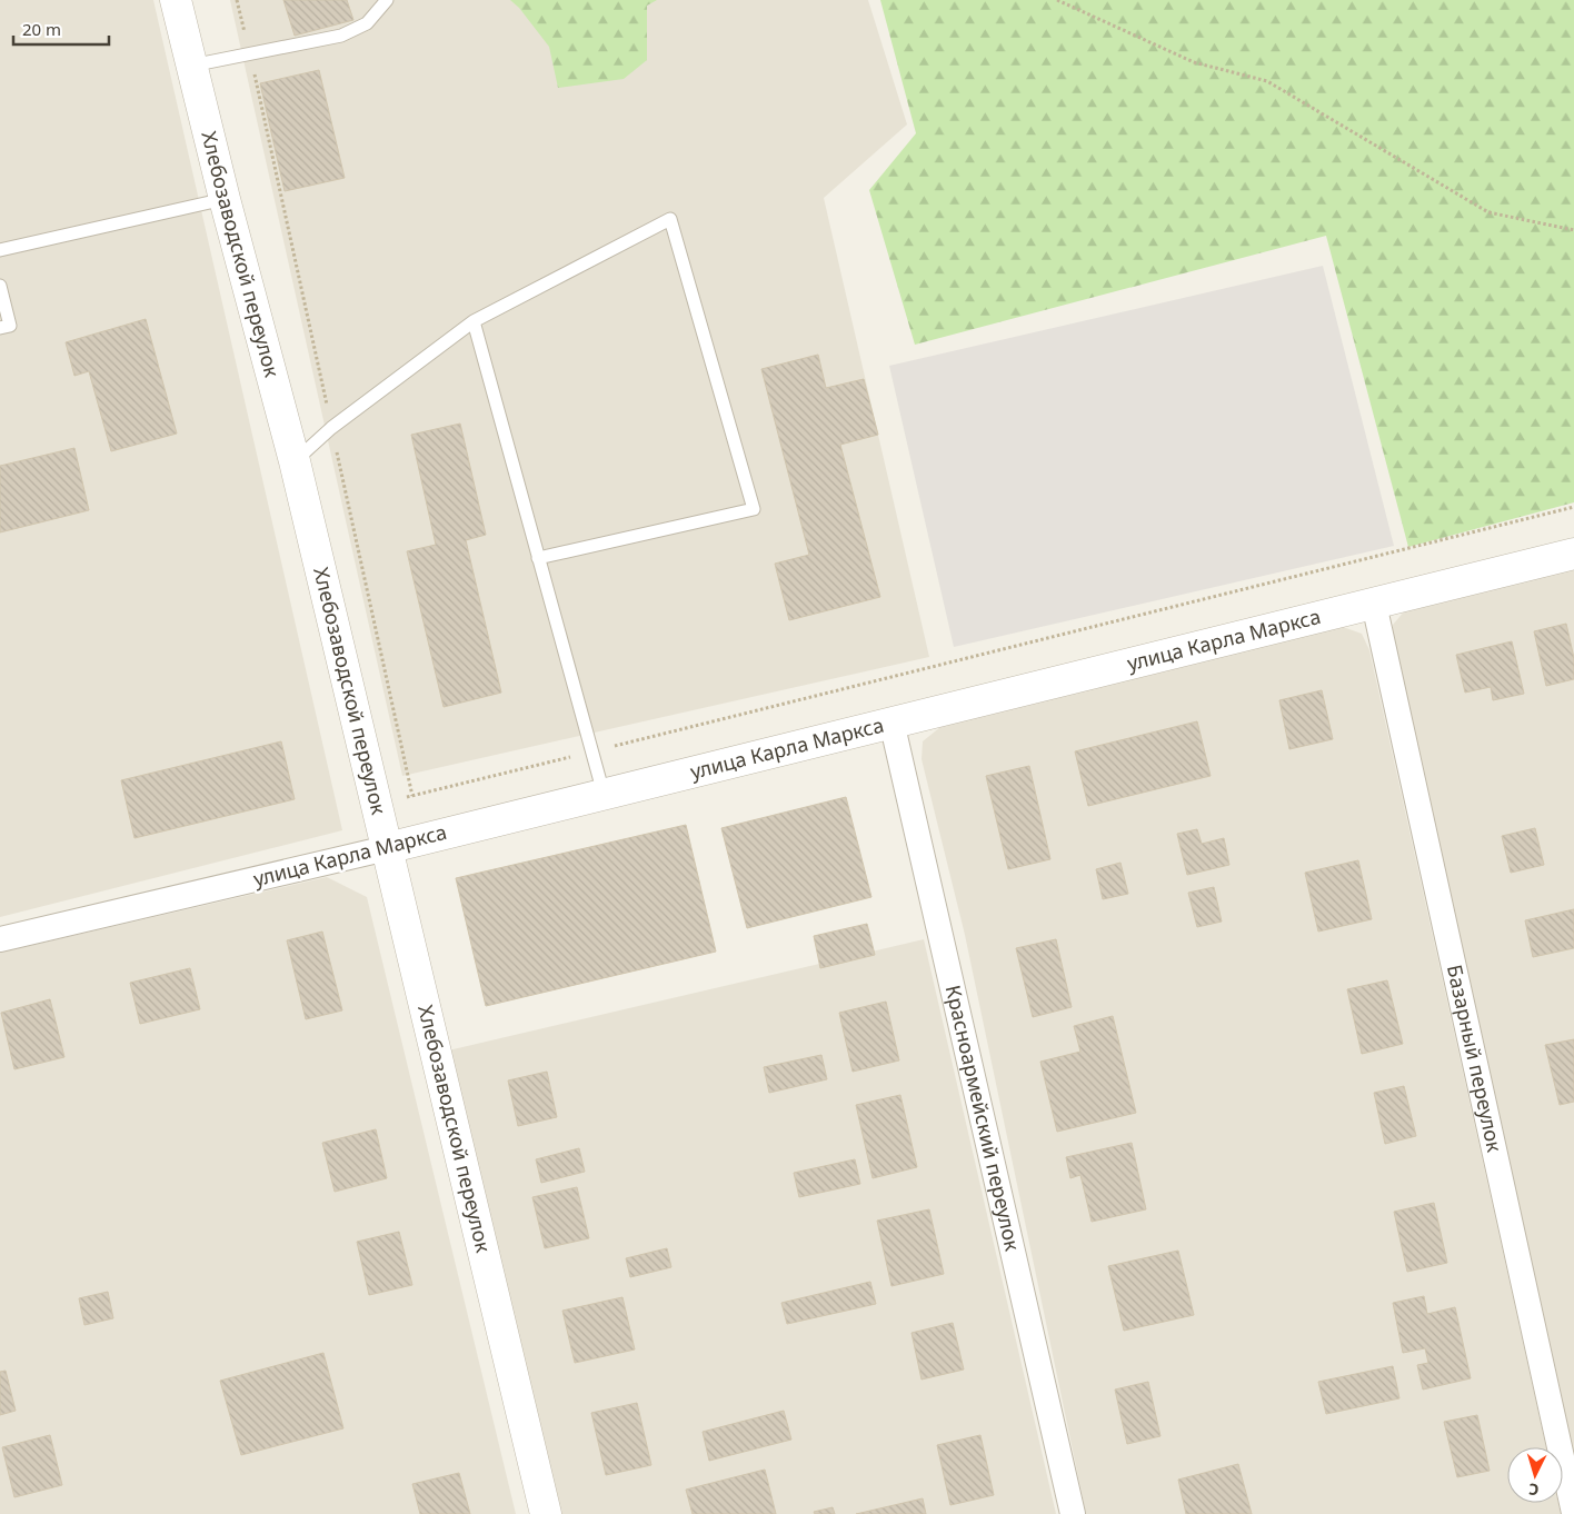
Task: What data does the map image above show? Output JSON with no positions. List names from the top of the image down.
{
  "streets": {
    "street": [
      "Хлебозаводской переулок",
      "улица Карла Маркса",
      "Базарный переулок",
      "Красноармейский переулок"
    ]
  },
  "crossings": [
    ["Хлебозаводской переулок", "улица Карла Маркса"],
    ["улица Карла Маркса", "Базарный переулок"],
    ["улица Карла Маркса", "Красноармейский переулок"]
  ],
  "scale_bar": "20 m",
  "north": "bottom"
}
